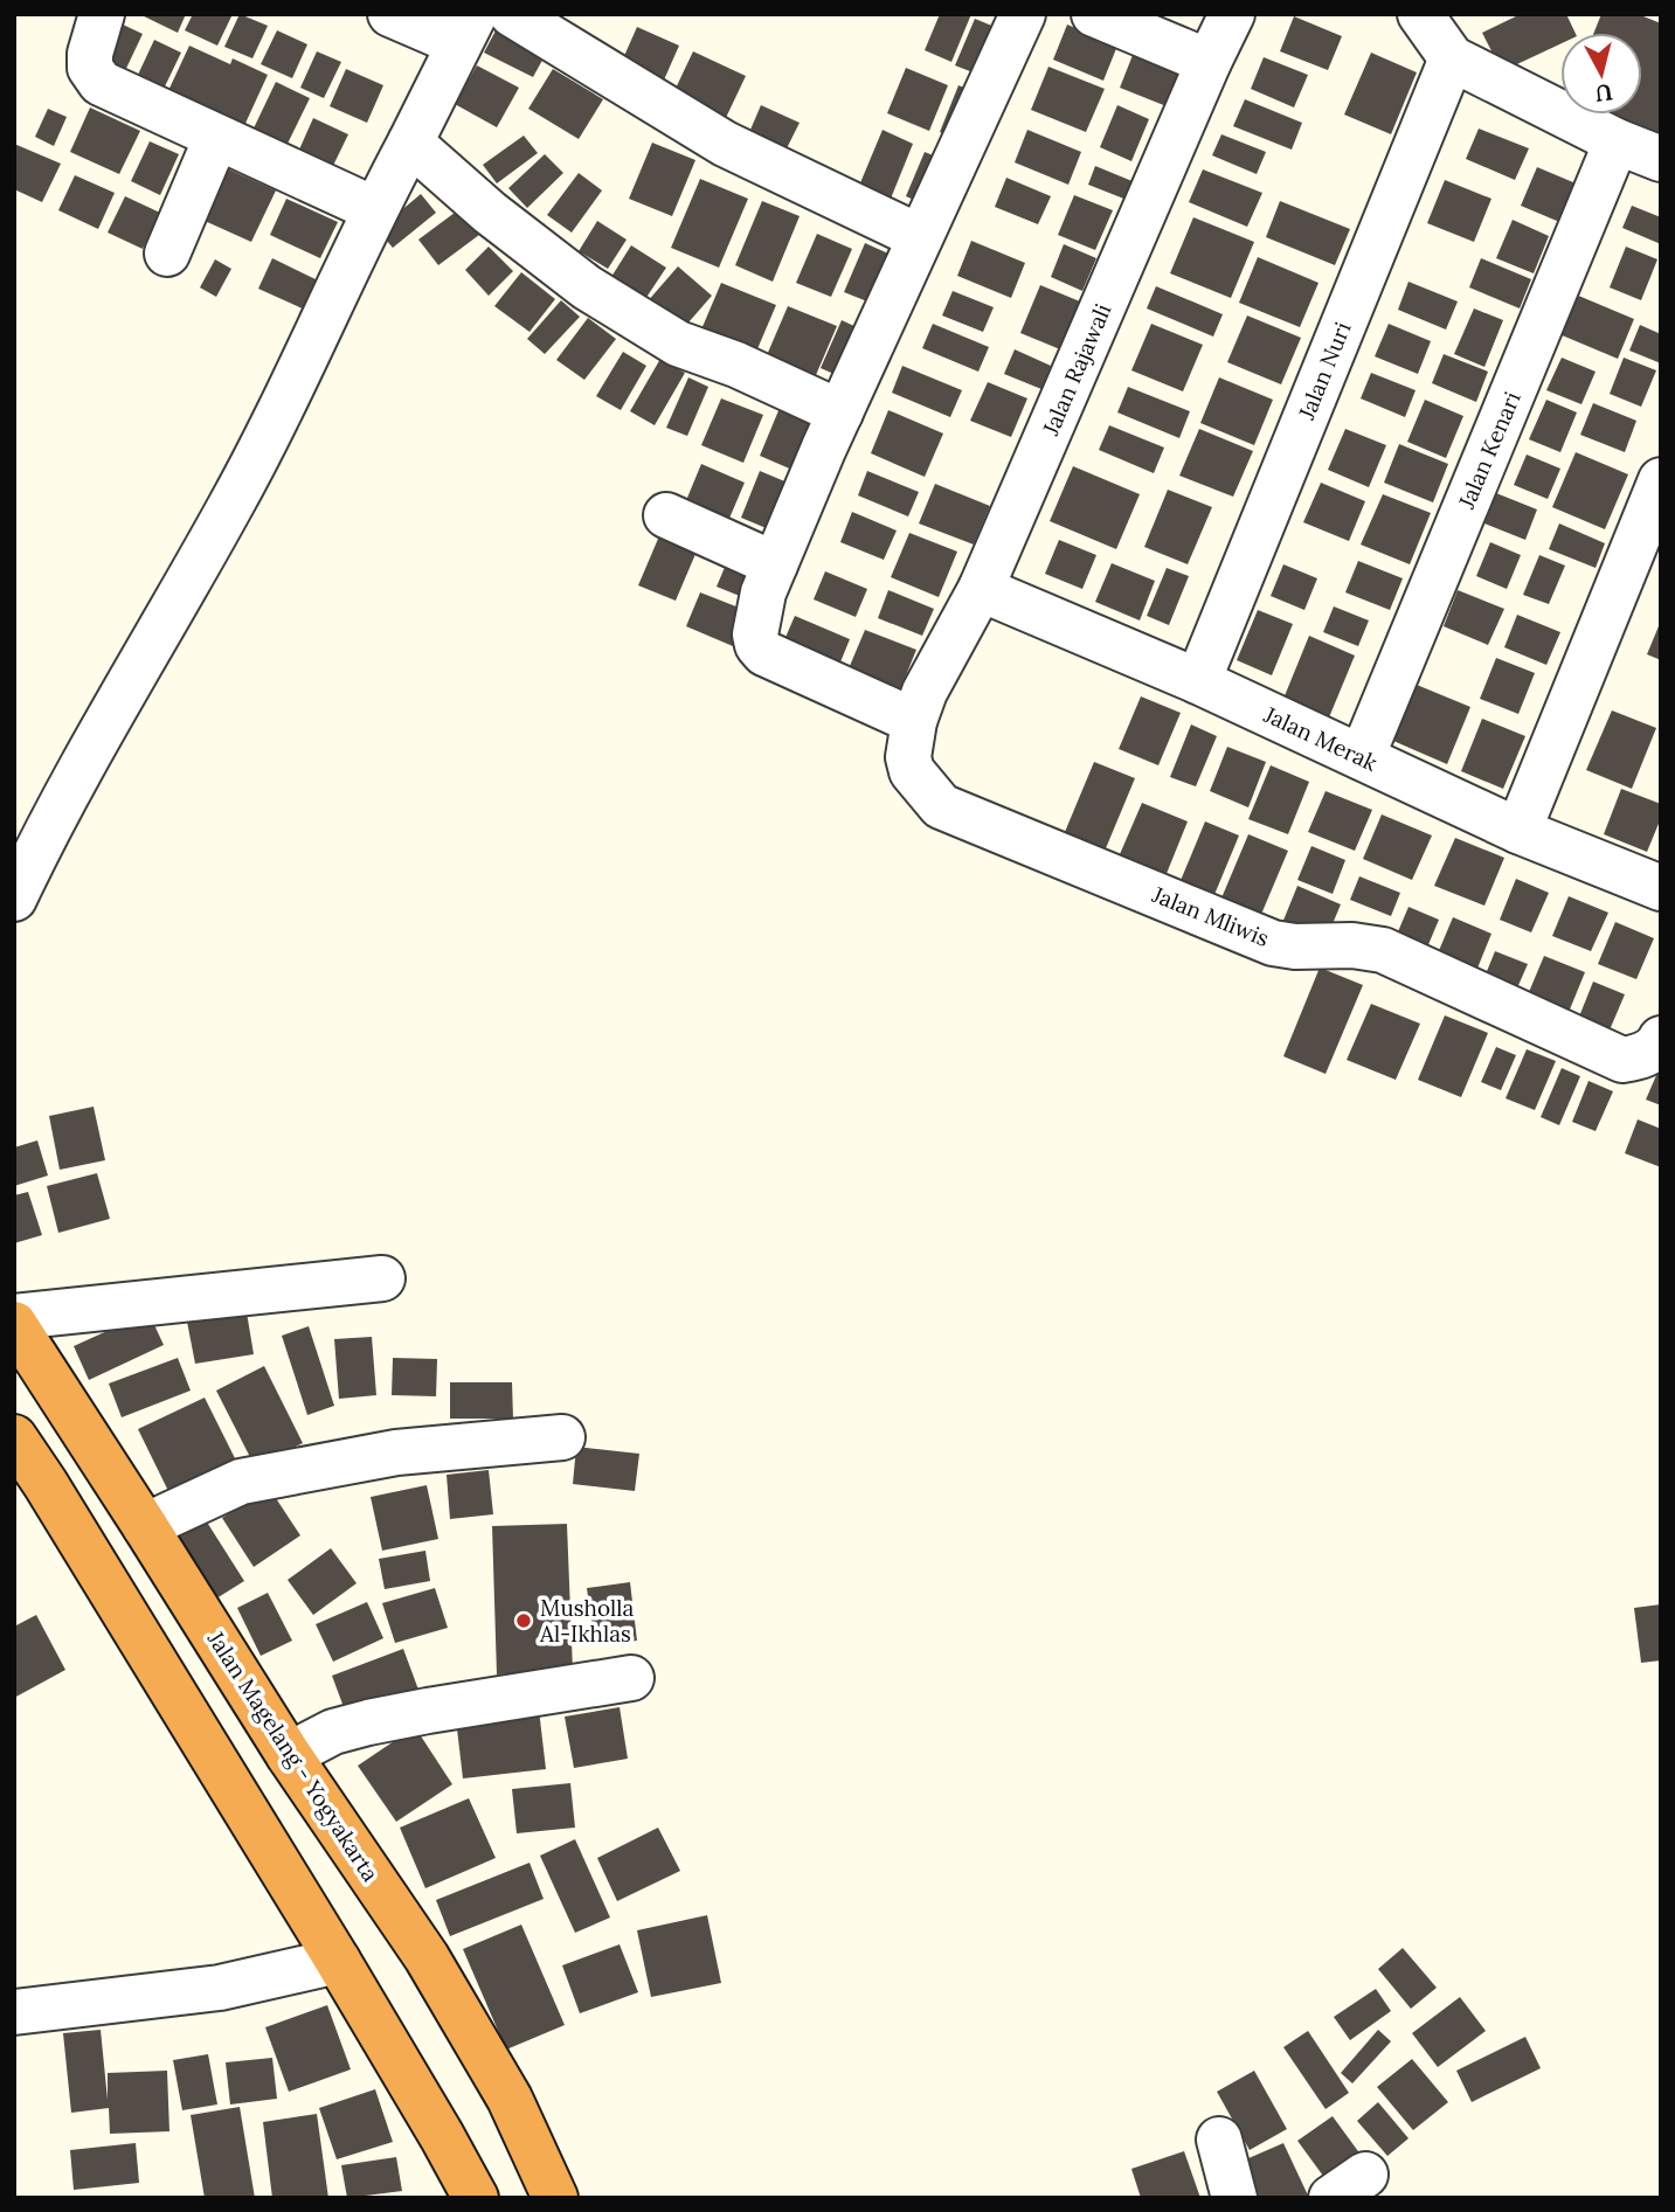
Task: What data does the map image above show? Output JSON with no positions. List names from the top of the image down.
{
  "streets": {
    "highway": ["Jalan Magelang - Yogyakarta"],
    "street": [
      "Jalan Rajawali",
      "Jalan Nuri",
      "Jalan Kenari",
      "Jalan Merak",
      "Jalan Mliwis"
    ]
  },
  "crossings": [
    ["Jalan Rajawali", "Jalan Merak"],
    ["Jalan Rajawali", "Jalan Mliwis"],
    ["Jalan Nuri", "Jalan Merak"],
    ["Jalan Kenari", "Jalan Merak"]
  ],
  "places": ["Musholla Al-Ikhlas"],
  "north": "bottom"
}
